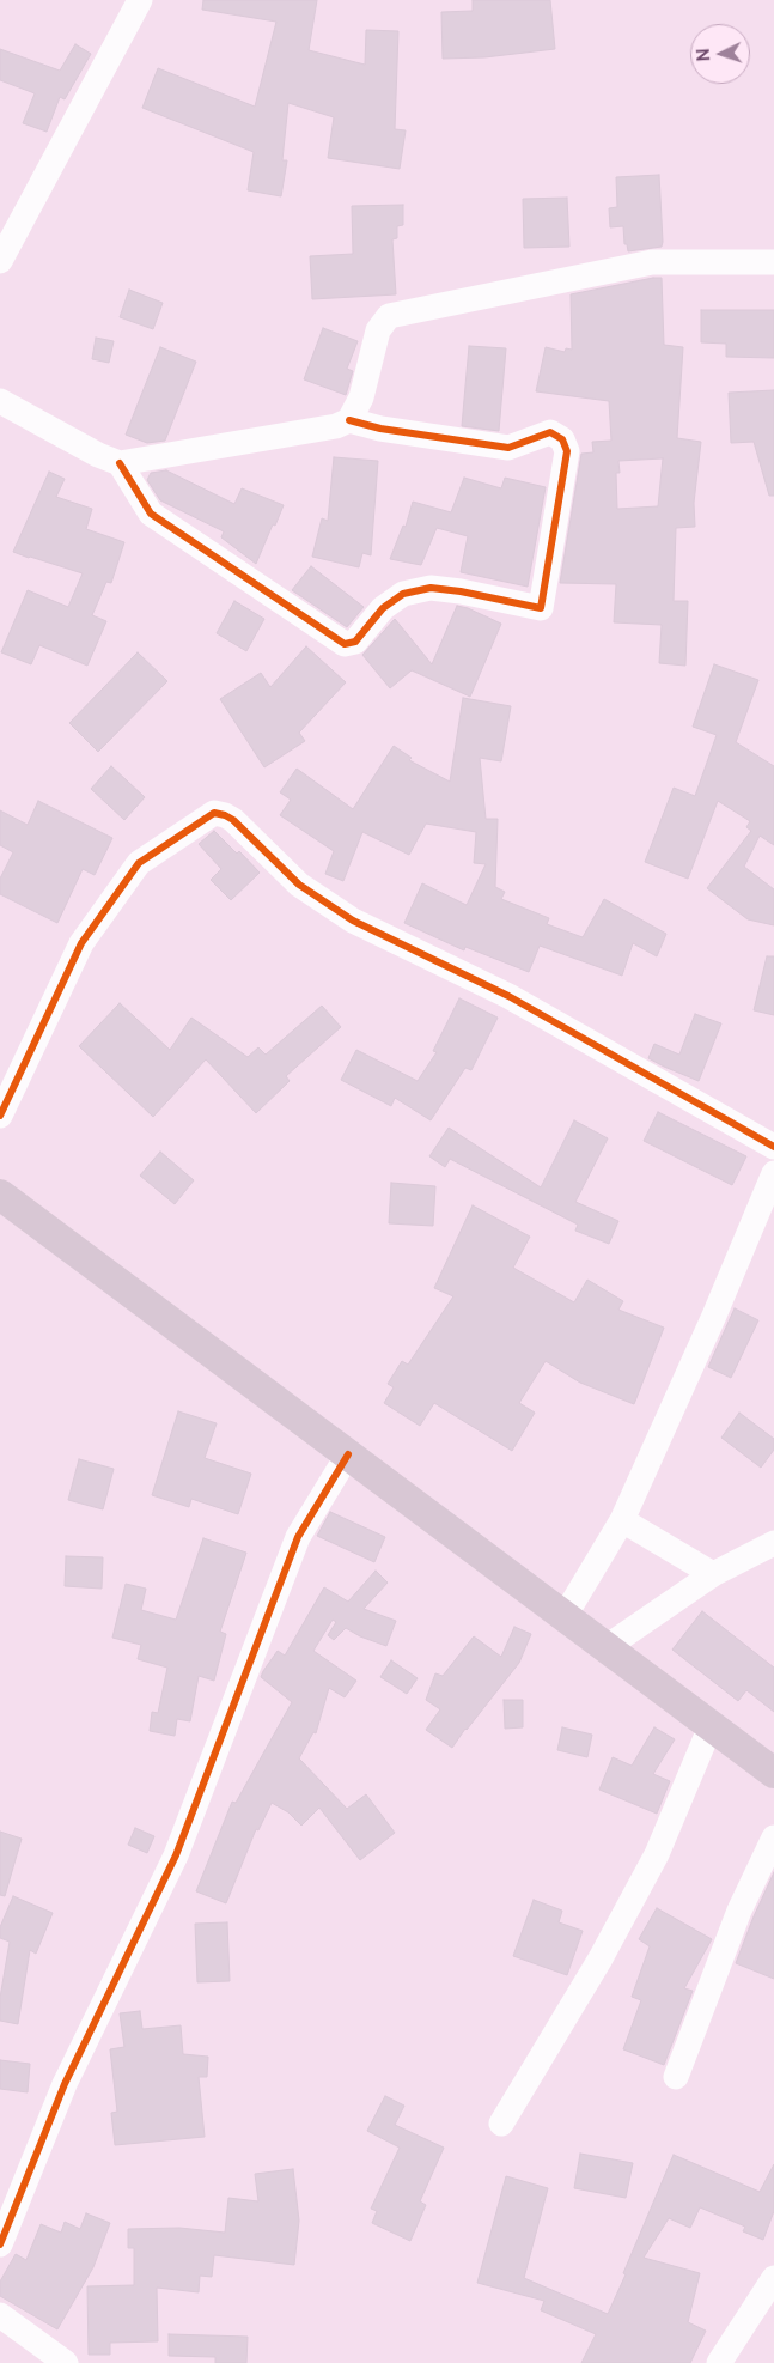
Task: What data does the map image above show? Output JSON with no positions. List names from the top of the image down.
{
  "north": "left"
}
